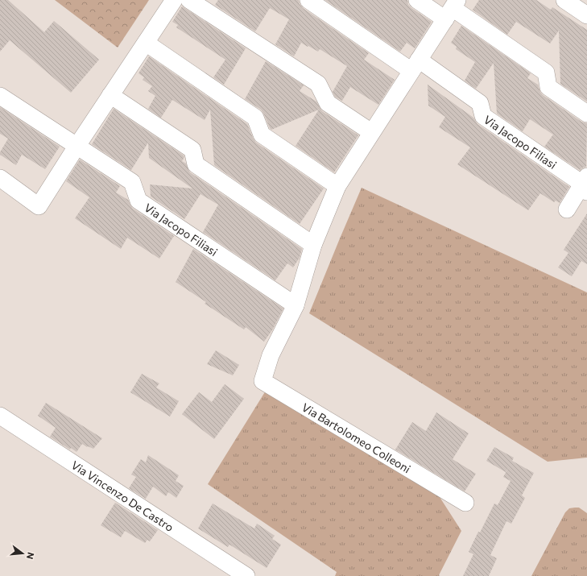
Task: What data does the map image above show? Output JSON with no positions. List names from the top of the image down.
{
  "streets": {
    "street": ["Via Jacopo Filiasi", "Via Bartolomeo Colleoni", "Via Vincenzo De Castro"]
  },
  "crossings": [
    ["Via Jacopo Filiasi", "Via Bartolomeo Colleoni"]
  ],
  "north": "right"
}
